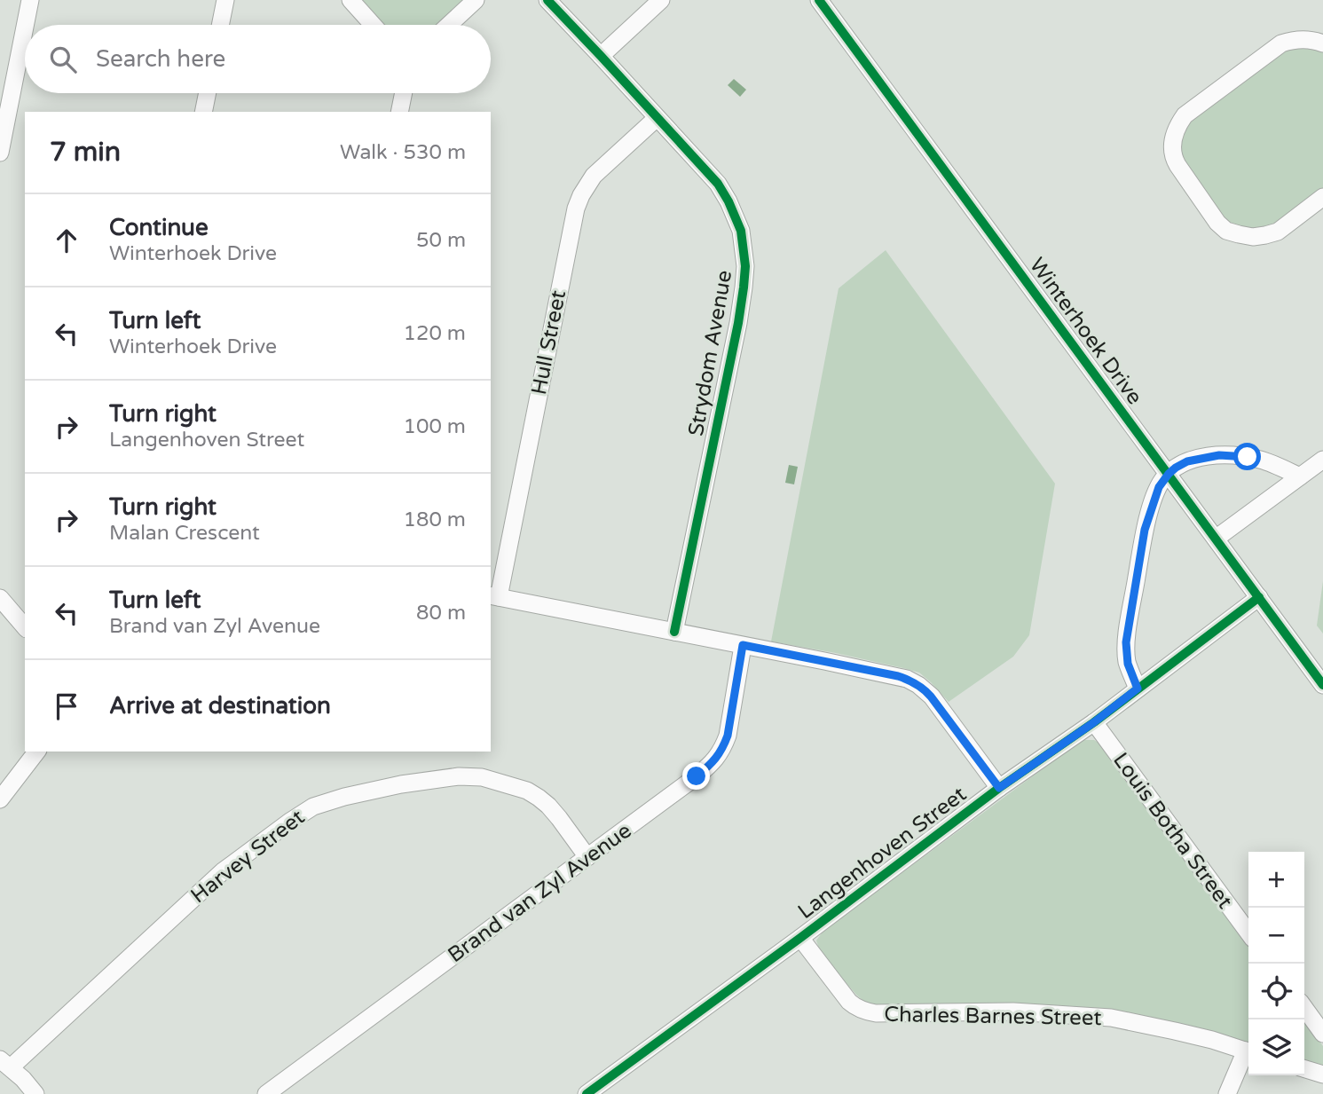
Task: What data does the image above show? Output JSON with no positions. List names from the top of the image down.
{
  "streets": {
    "street": [
      "Winterhoek Drive",
      "Hull Street",
      "Strydom Avenue",
      "Louis Botha Street",
      "Langenhoven Street",
      "Harvey Street",
      "Brand van Zyl Avenue",
      "Charles Barnes Street"
    ]
  },
  "crossings": [
    ["Winterhoek Drive", "Langenhoven Street"],
    ["Hull Street", "Strydom Avenue"],
    ["Louis Botha Street", "Langenhoven Street"],
    ["Langenhoven Street", "Charles Barnes Street"],
    ["Harvey Street", "Brand van Zyl Avenue"]
  ],
  "page": {
    "search": "Search here",
    "heading": ["7 min", "Walk · 530 m"],
    "list": [
      ["Continue", "Winterhoek Drive", "50 m"],
      ["Turn left", "Winterhoek Drive", "120 m"],
      ["Turn right", "Langenhoven Street", "100 m"],
      ["Turn right", "Malan Crescent", "180 m"],
      ["Turn left", "Brand van Zyl Avenue", "80 m"],
      "Arrive at destination"
    ],
    "map_buttons": ["+", "−"]
  }
}
